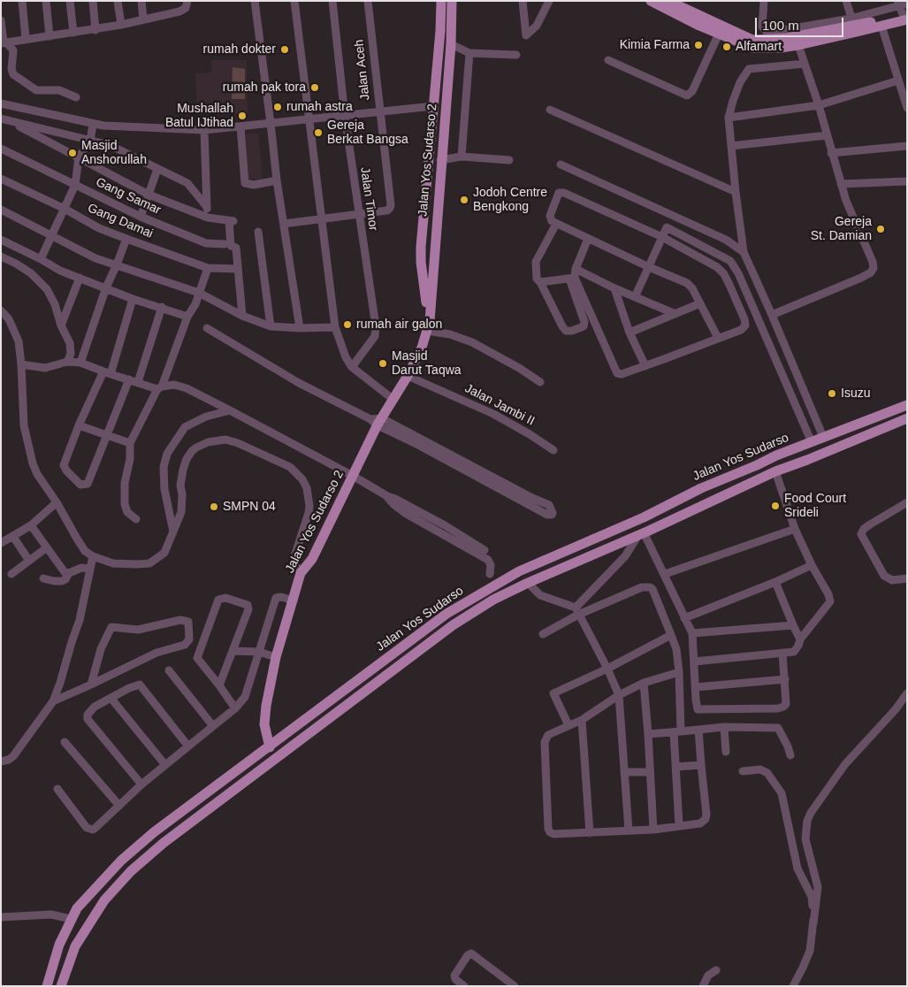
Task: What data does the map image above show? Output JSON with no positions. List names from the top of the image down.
{
  "streets": {
    "main road": ["Jalan Yos Sudarso 2", "Jalan Yos Sudarso"],
    "street": [
      "Jalan Aceh",
      "Gang Samar",
      "Jalan Timor",
      "Gang Damai",
      "Jalan Jambi II"
    ]
  },
  "crossings": [
    ["Jalan Aceh", "Jalan Timor"],
    ["Jalan Yos Sudarso 2", "Jalan Jambi II"],
    ["Jalan Yos Sudarso 2", "Jalan Yos Sudarso"]
  ],
  "places": [
    "Kimia Farma",
    "Alfamart",
    "rumah dokter",
    "rumah pak tora",
    "rumah astra",
    "Mushallah Batul IJtihad",
    "Gereja Berkat Bangsa",
    "Masjid Anshorullah",
    "Jodoh Centre Bengkong",
    "Gereja St. Damian",
    "rumah air galon",
    "Masjid Darut Taqwa",
    "Isuzu",
    "Food Court Srideli",
    "SMPN 04"
  ],
  "scale_bar": "100 m"
}
